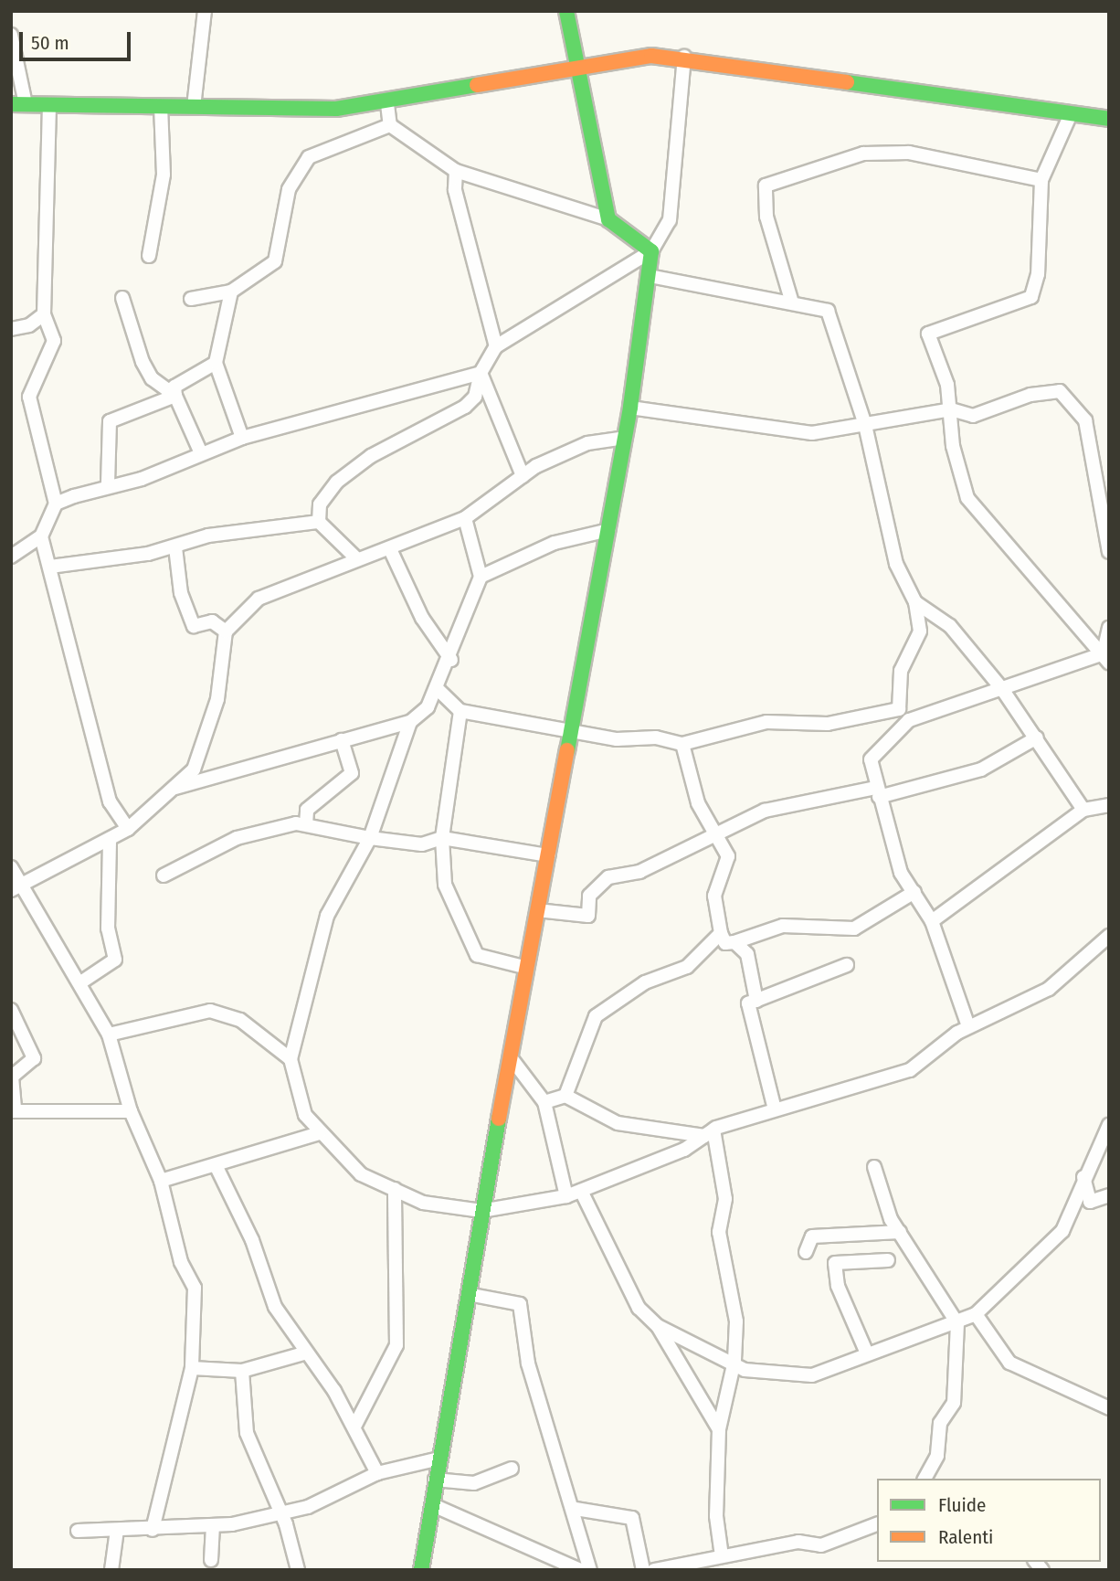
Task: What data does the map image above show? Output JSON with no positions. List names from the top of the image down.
{
  "legend": ["Fluide", "Ralenti"],
  "scale_bar": "50 m"
}
